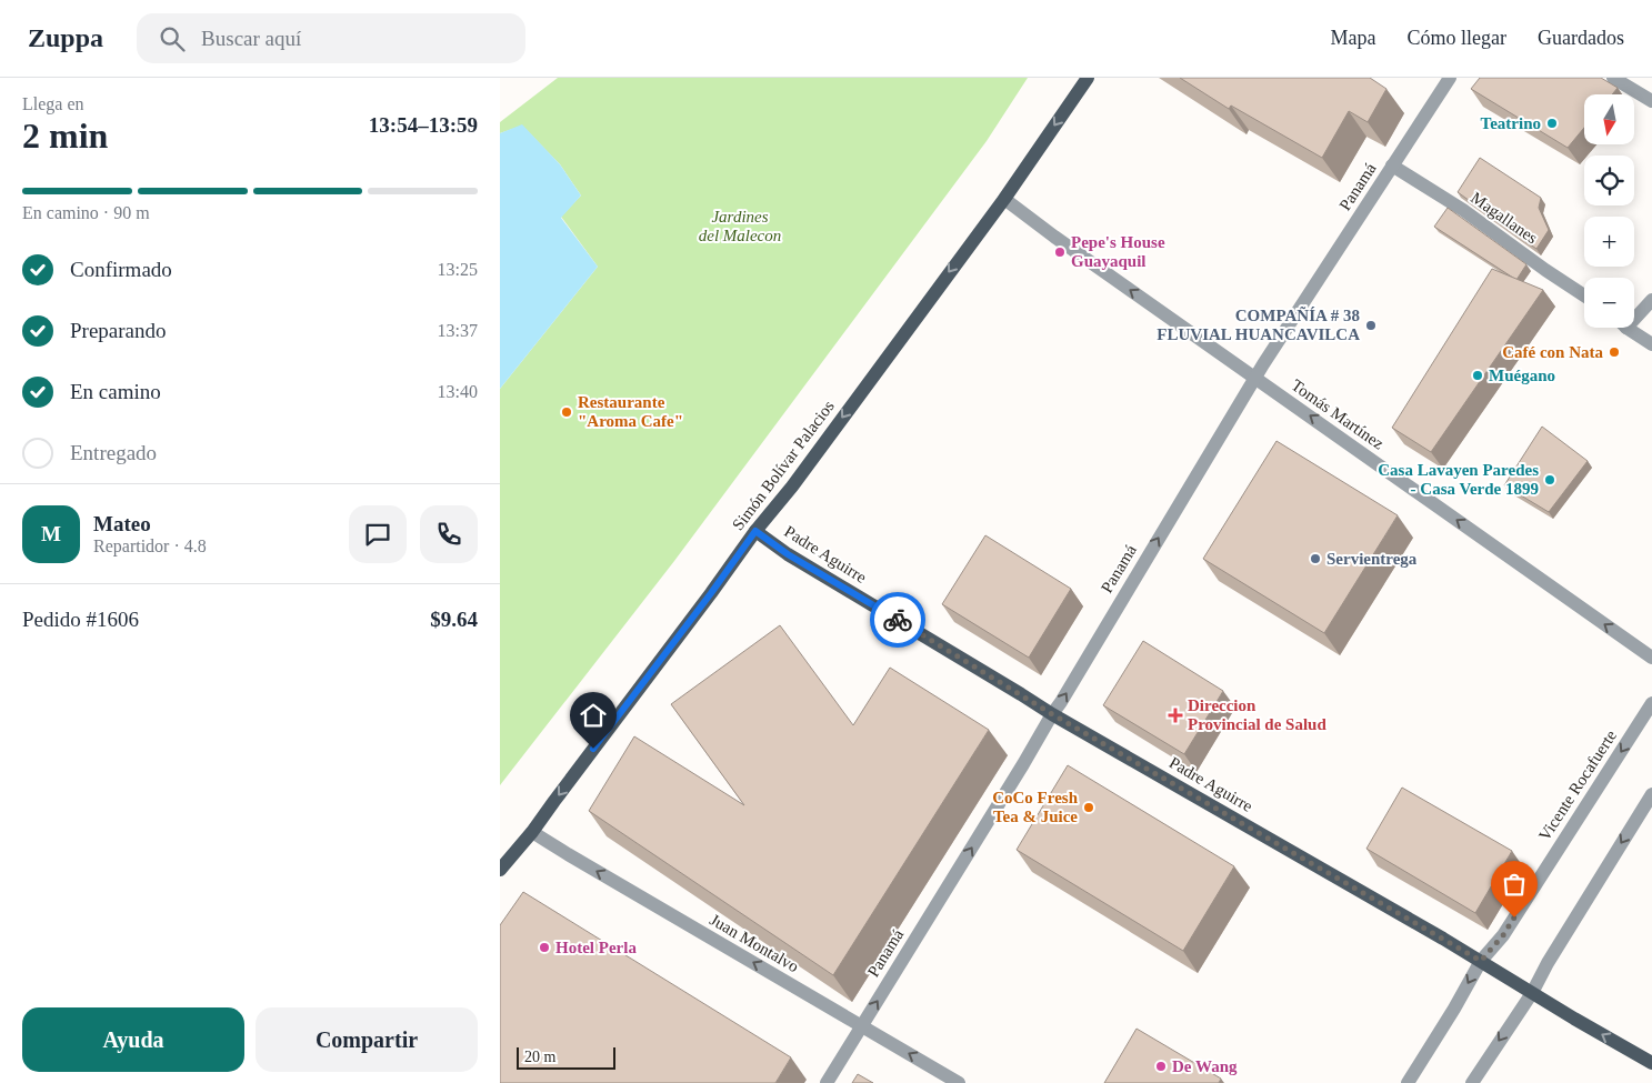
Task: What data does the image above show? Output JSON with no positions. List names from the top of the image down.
{
  "streets": {
    "main road": ["Simón Bolívar Palacios", "Padre Aguirre"],
    "street": [
      "Panamá",
      "Magallanes",
      "Tomás Martínez",
      "Vicente Rocafuerte",
      "Juan Montalvo"
    ]
  },
  "crossings": [
    ["Panamá", "Magallanes"],
    ["Panamá", "Tomás Martínez"],
    ["Panamá", "Padre Aguirre"],
    ["Panamá", "Juan Montalvo"],
    ["Tomás Martínez", "Simón Bolívar Palacios"],
    ["Simón Bolívar Palacios", "Padre Aguirre"],
    ["Simón Bolívar Palacios", "Juan Montalvo"],
    ["Padre Aguirre", "Vicente Rocafuerte"]
  ],
  "one_way": [
    "Panamá",
    "Tomás Martínez",
    "Simón Bolívar Palacios",
    "Juan Montalvo"
  ],
  "parks": ["Jardines del Malecon"],
  "places": {
    "other": [
      "Teatrino",
      "Pepe's House Guayaquil",
      "COMPAÑÍA # 38 FLUVIAL HUANCAVILCA",
      "Café con Nata",
      "Muégano",
      "Restaurante \"Aroma Cafe\"",
      "Casa Lavayen Paredes - Casa Verde 1899",
      "Servientrega",
      "CoCo Fresh Tea & Juice",
      "Hotel Perla",
      "De Wang"
    ],
    "health": ["Direccion Provincial de Salud"]
  },
  "scale_bar": "20 m",
  "north": "bottom",
  "page": {
    "header": "Zuppa",
    "search": "Buscar aquí",
    "nav": ["Mapa", "Cómo llegar", "Guardados"],
    "heading": ["2 min", "Llega en", "13:54–13:59"],
    "panel": [
      "Mateo",
      "Repartidor · 4.8",
      "Pedido #1606",
      "$9.64"
    ],
    "map_buttons": ["+", "−"],
    "bar": "En camino · 90 m",
    "list": [
      ["Confirmado", "13:25"],
      ["Preparando", "13:37"],
      ["En camino", "13:40"],
      "Entregado"
    ],
    "round": "M",
    "buttons": ["Ayuda", "Compartir"],
    "scale": "20 m"
  }
}
